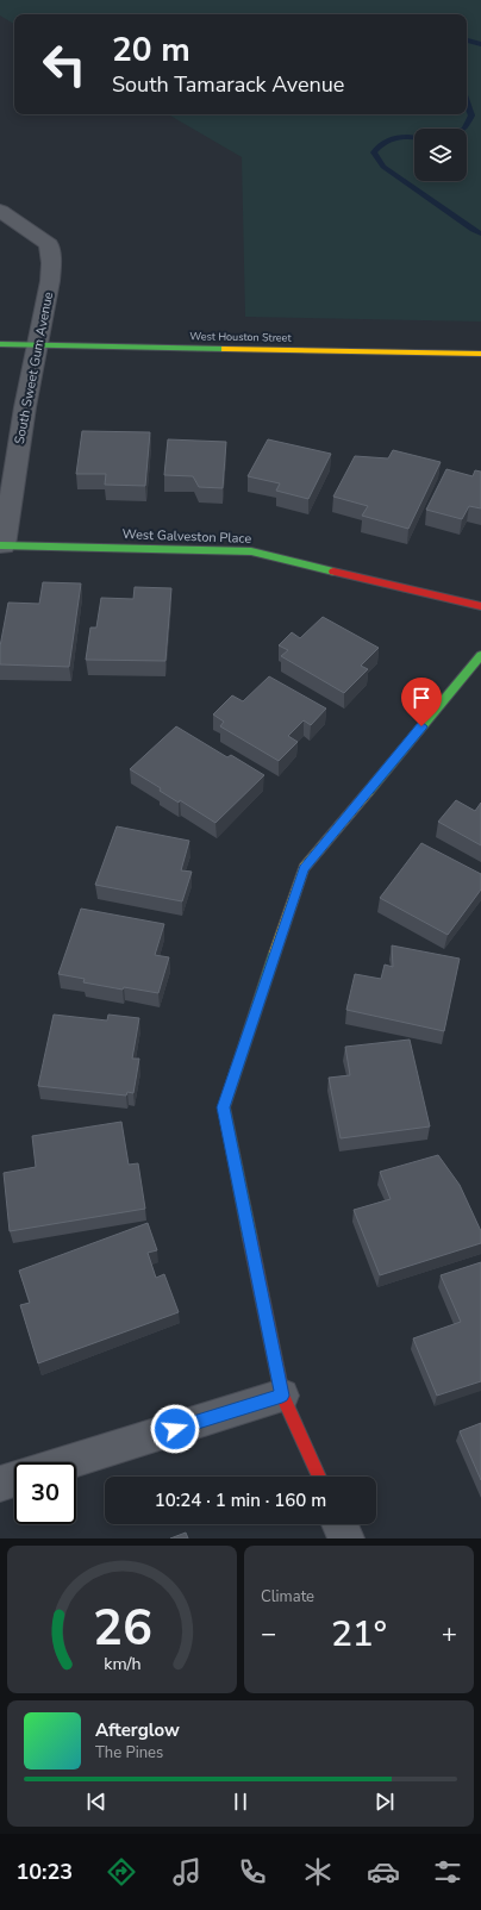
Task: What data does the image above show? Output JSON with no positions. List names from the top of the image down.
{
  "streets": {
    "street": ["West Houston Street", "South Sweet Gum Avenue", "West Galveston Place"]
  },
  "crossings": [
    ["West Houston Street", "South Sweet Gum Avenue"],
    ["South Sweet Gum Avenue", "West Galveston Place"]
  ],
  "page": {
    "turn": ["20 m", "South Tamarack Avenue"],
    "limit": "30",
    "trip": "10:24 · 1 min · 160 m",
    "tile": "Climate",
    "heat": ["−", "21°", "+"],
    "song": ["Afterglow", "The Pines"],
    "tabs": "10:23",
    "gauge": ["26", "km/h"]
  }
}
